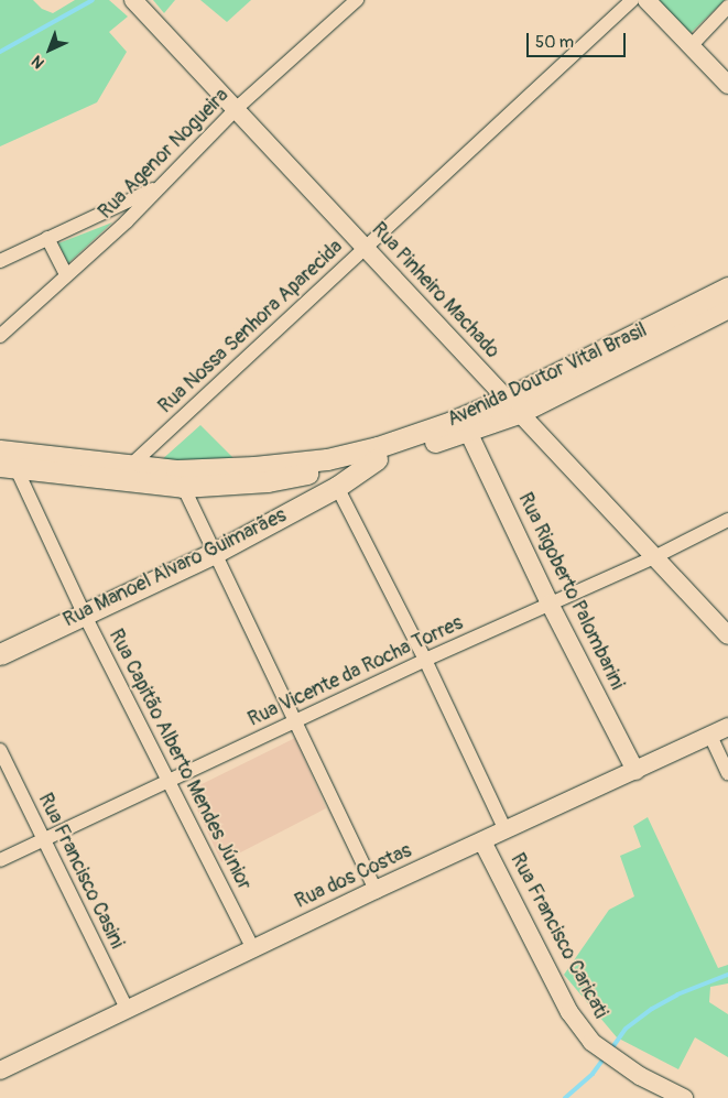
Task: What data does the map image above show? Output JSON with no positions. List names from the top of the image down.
{
  "streets": {
    "main road": ["Avenida Doutor Vital Brasil", "Rua Manoel Alvaro Guimarães"],
    "street": [
      "Rua Agenor Nogueira",
      "Rua Pinheiro Machado",
      "Rua Nossa Senhora Aparecida",
      "Rua Rigoberto Palombarini",
      "Rua Vicente da Rocha Torres",
      "Rua Capitão Alberto Mendes Júnior",
      "Rua Francisco Casini",
      "Rua dos Costas",
      "Rua Francisco Caricati"
    ]
  },
  "crossings": [
    ["Rua Agenor Nogueira", "Rua Pinheiro Machado"],
    ["Rua Pinheiro Machado", "Rua Nossa Senhora Aparecida"],
    ["Rua Pinheiro Machado", "Avenida Doutor Vital Brasil"],
    ["Rua Pinheiro Machado", "Rua Vicente da Rocha Torres"],
    ["Rua Nossa Senhora Aparecida", "Avenida Doutor Vital Brasil"],
    ["Avenida Doutor Vital Brasil", "Rua Manoel Alvaro Guimarães"],
    ["Avenida Doutor Vital Brasil", "Rua Rigoberto Palombarini"],
    ["Avenida Doutor Vital Brasil", "Rua Capitão Alberto Mendes Júnior"],
    ["Rua Manoel Alvaro Guimarães", "Rua Capitão Alberto Mendes Júnior"],
    ["Rua Rigoberto Palombarini", "Rua Vicente da Rocha Torres"],
    ["Rua Rigoberto Palombarini", "Rua dos Costas"],
    ["Rua Vicente da Rocha Torres", "Rua Capitão Alberto Mendes Júnior"],
    ["Rua Vicente da Rocha Torres", "Rua Francisco Casini"],
    ["Rua Capitão Alberto Mendes Júnior", "Rua dos Costas"],
    ["Rua Francisco Casini", "Rua dos Costas"],
    ["Rua dos Costas", "Rua Francisco Caricati"]
  ],
  "scale_bar": "50 m",
  "north": "bottom left"
}
